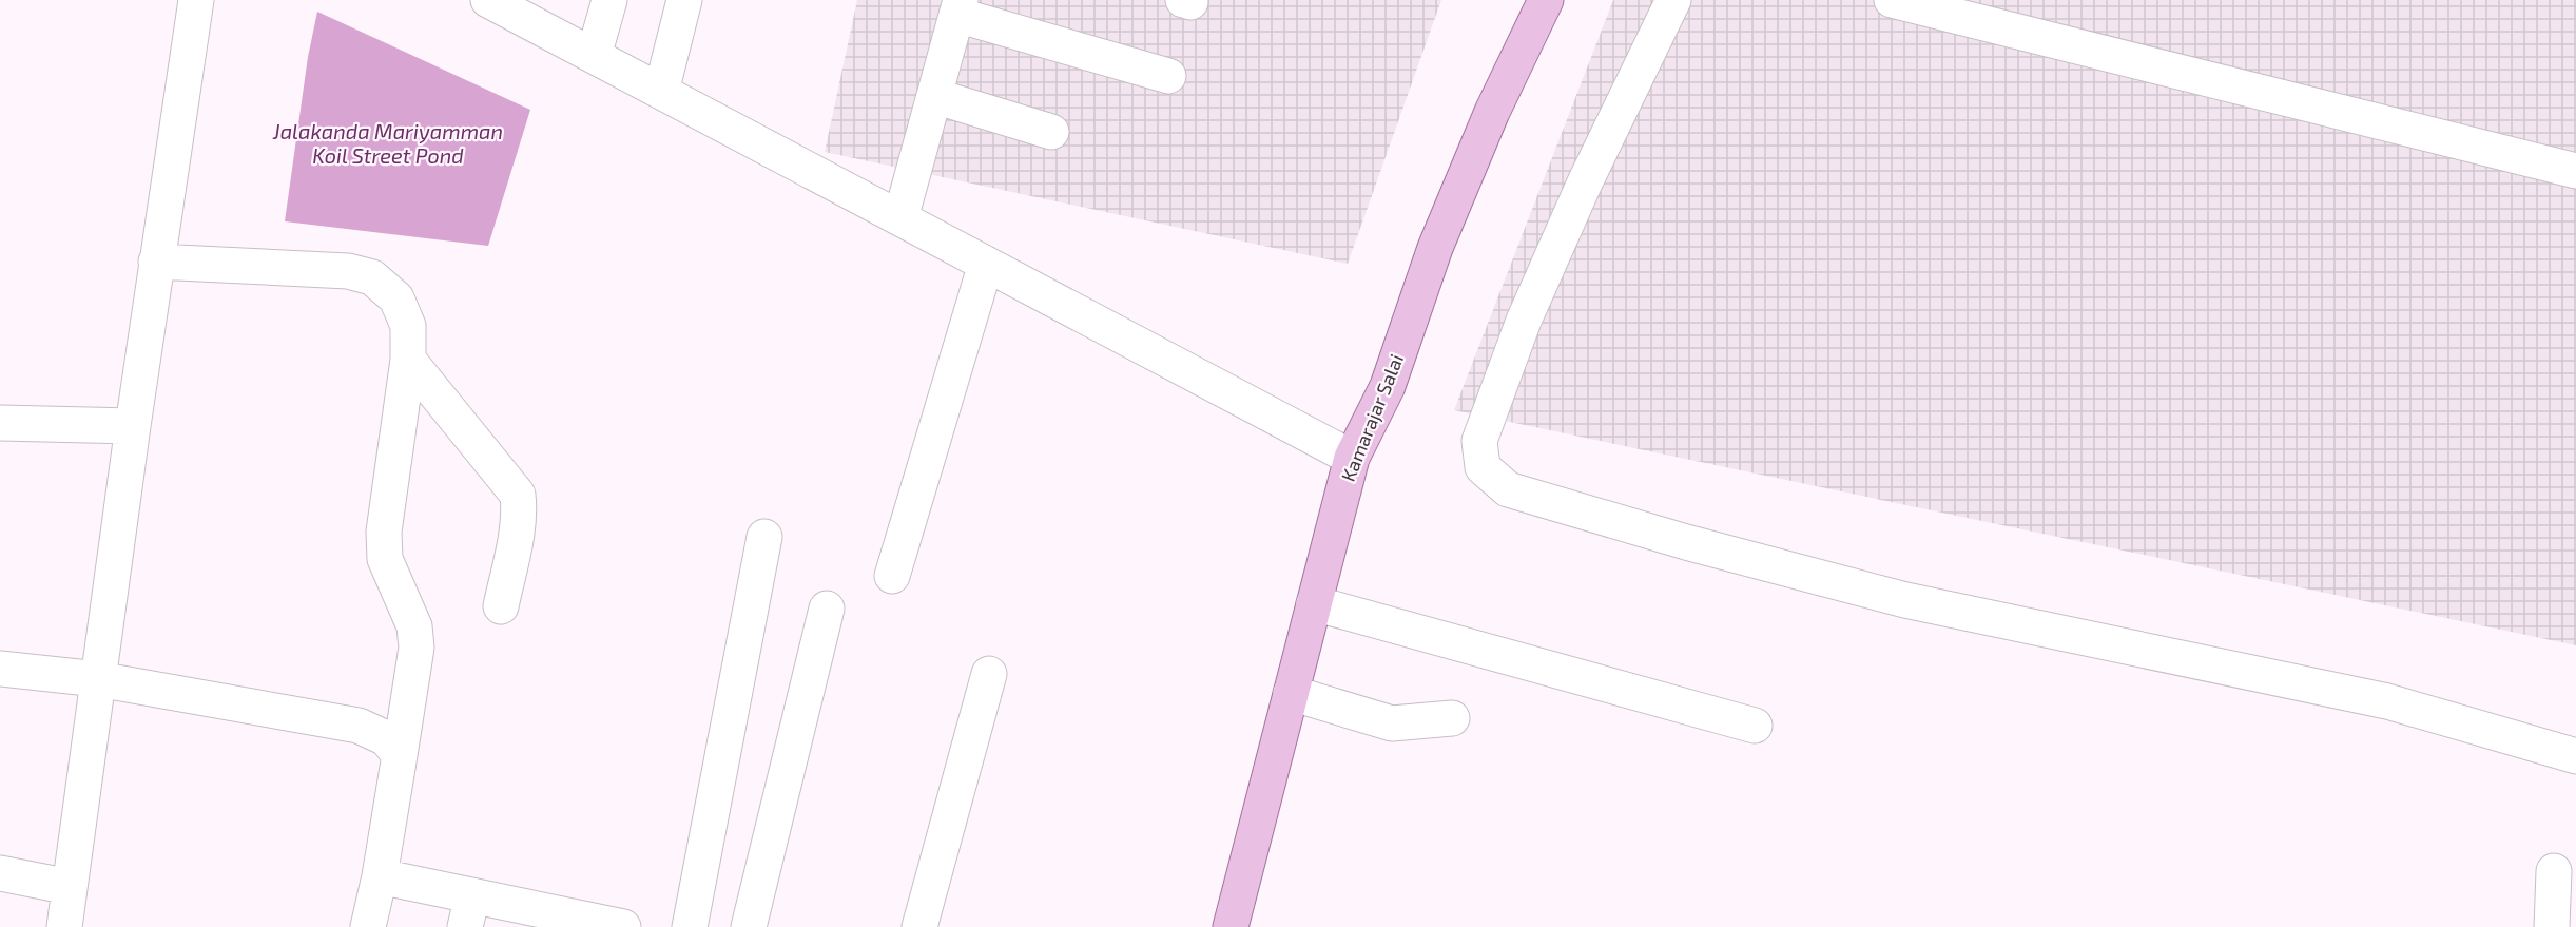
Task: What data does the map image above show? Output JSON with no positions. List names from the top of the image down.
{
  "streets": {
    "main road": ["Kamarajar Salai"]
  },
  "water": ["Jalakanda Mariyamman Koil Street Pond"]
}
